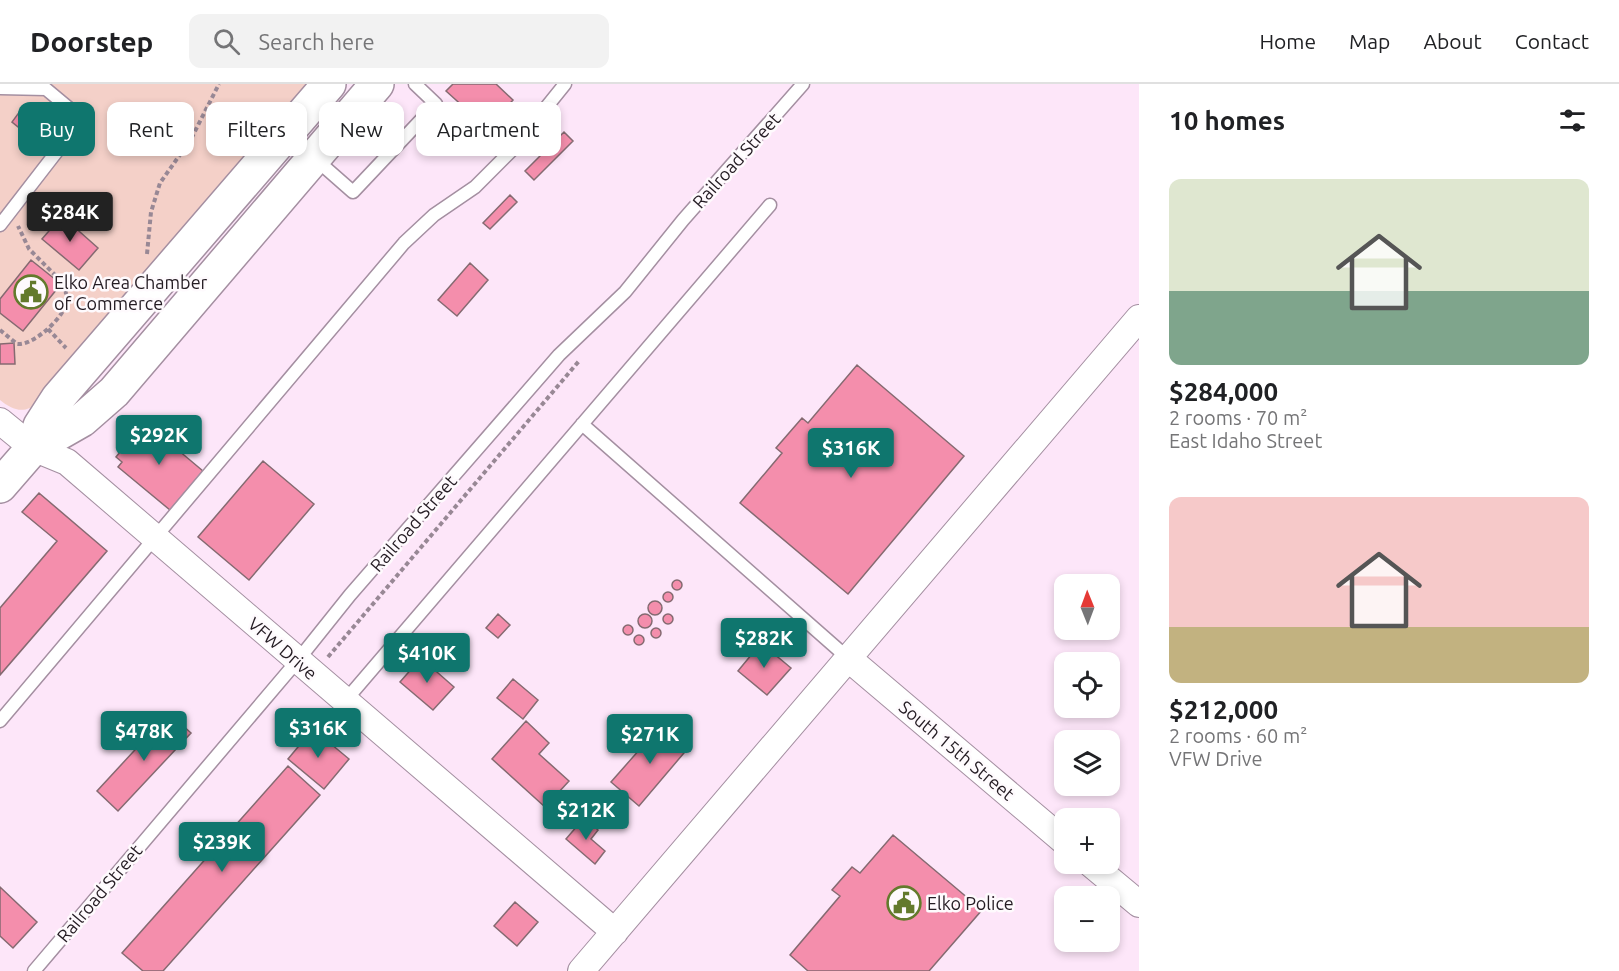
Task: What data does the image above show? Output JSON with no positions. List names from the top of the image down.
{
  "streets": {
    "street": ["VFW Drive", "South 15th Street"],
    "lane": ["Railroad Street"]
  },
  "crossings": [
    ["Railroad Street", "VFW Drive"]
  ],
  "places": {
    "public building": ["Elko Area Chamber of Commerce", "Elko Police"]
  },
  "north": "top",
  "page": {
    "header": "Doorstep",
    "search": "Search here",
    "nav": [
      "Home",
      "Map",
      "About",
      "Contact"
    ],
    "heading": "10 homes",
    "chip": [
      "Buy",
      "Rent",
      "Filters",
      "New",
      "Apartment"
    ],
    "list": [
      {
        "name": "$284,000",
        "note": "2 rooms · 70 m² · East Idaho Street"
      },
      {
        "name": "$212,000",
        "note": "2 rooms · 60 m² · VFW Drive"
      }
    ],
    "price": [
      "$284K",
      "$292K",
      "$316K",
      "$282K",
      "$410K",
      "$316K",
      "$478K",
      "$271K",
      "$212K",
      "$239K"
    ],
    "map_buttons": ["+", "−"]
  }
}
